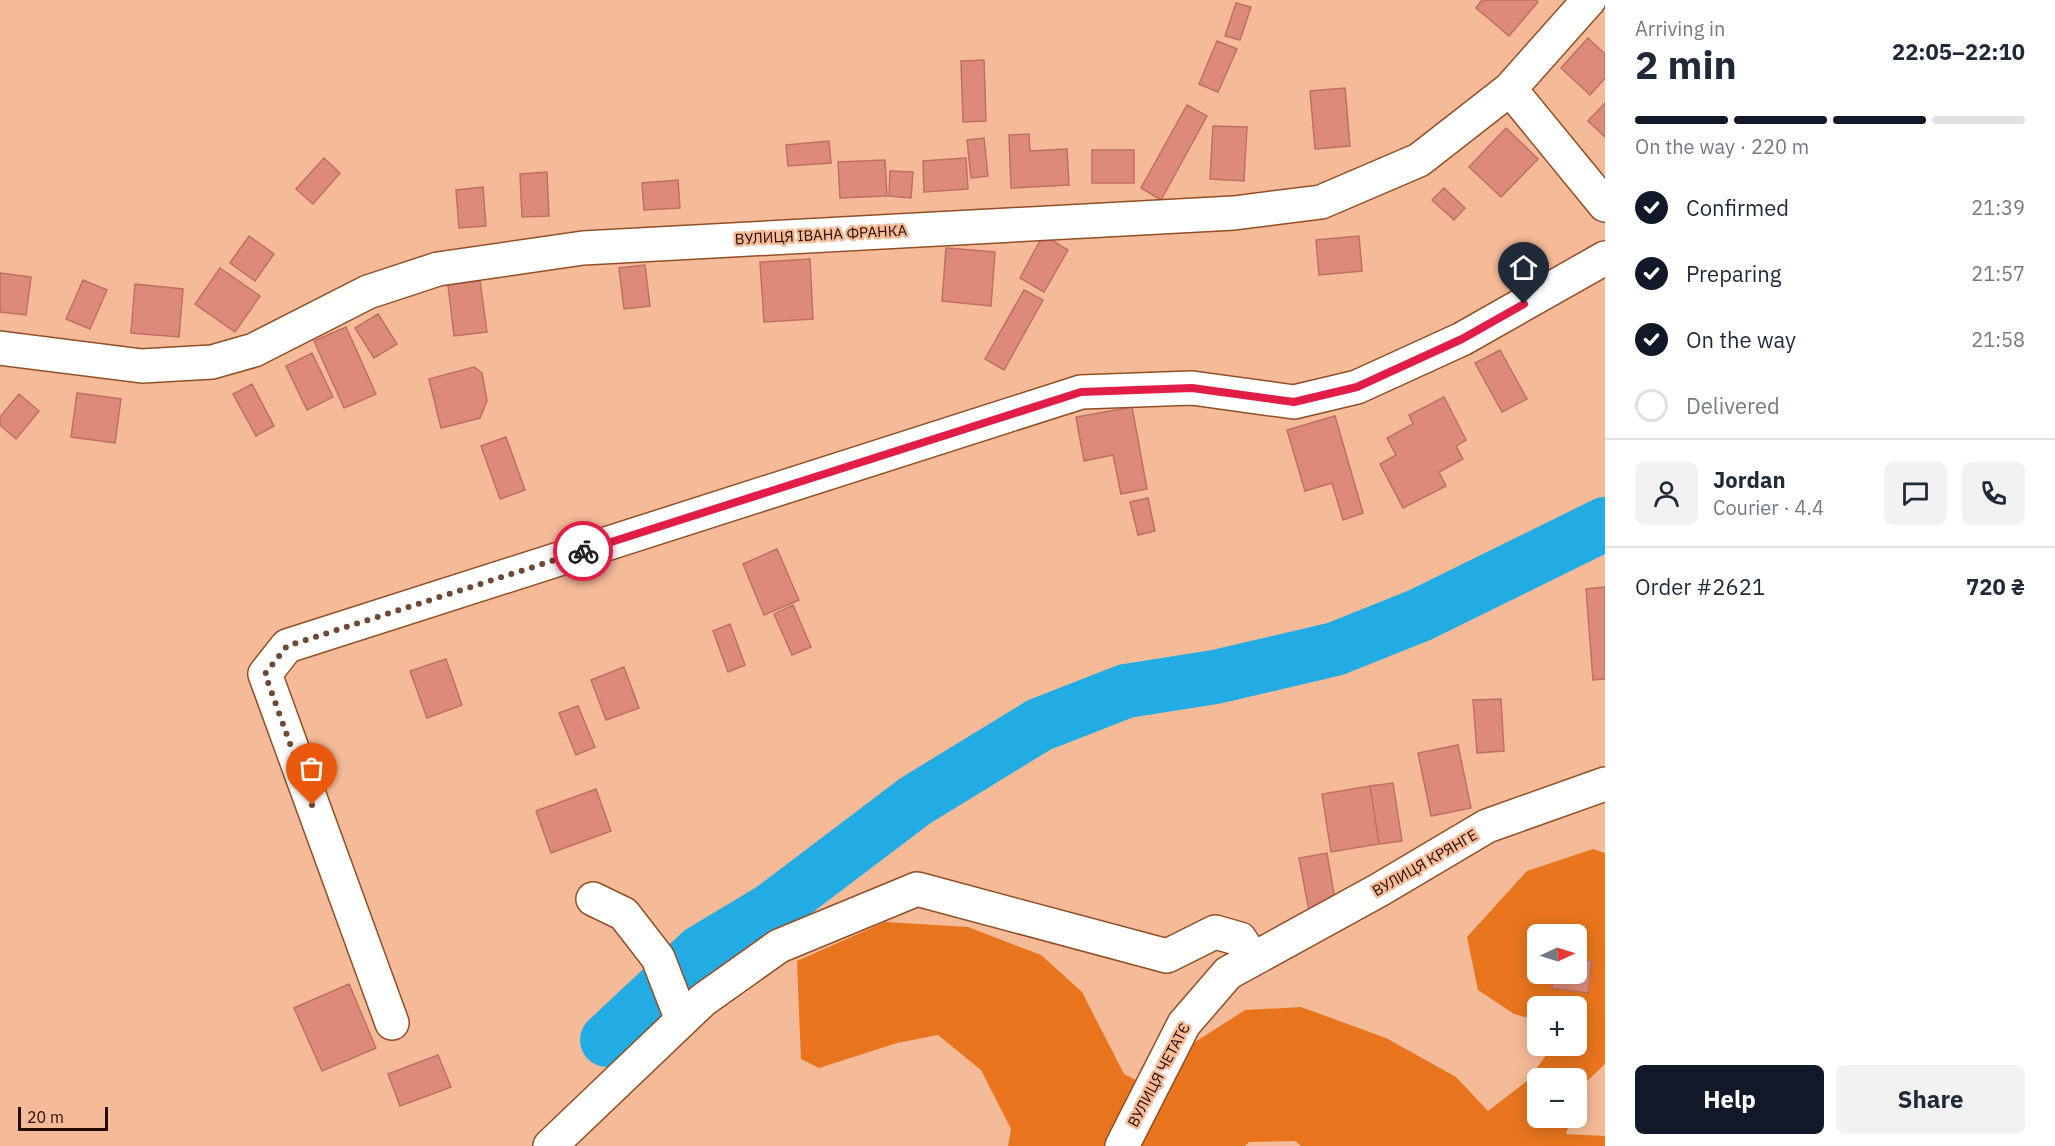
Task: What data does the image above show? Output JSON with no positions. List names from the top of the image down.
{
  "streets": {
    "street": ["ВУЛИЦЯ ІВАНА ФРАНКА", "ВУЛИЦЯ КРЯНГЕ", "ВУЛИЦЯ ЧЕТАТЄ"]
  },
  "crossings": [
    ["ВУЛИЦЯ КРЯНГЕ", "ВУЛИЦЯ ЧЕТАТЄ"]
  ],
  "scale_bar": "20 m",
  "north": "right",
  "page": {
    "heading": ["2 min", "Arriving in", "22:05–22:10"],
    "panel": [
      "Jordan",
      "Courier · 4.4",
      "Order #2621",
      "720 ₴"
    ],
    "bar": "On the way · 220 m",
    "list": [
      ["Confirmed", "21:39"],
      ["Preparing", "21:57"],
      ["On the way", "21:58"],
      "Delivered"
    ],
    "map_buttons": ["+", "−"],
    "buttons": ["Help", "Share"],
    "scale": "20 m"
  }
}
